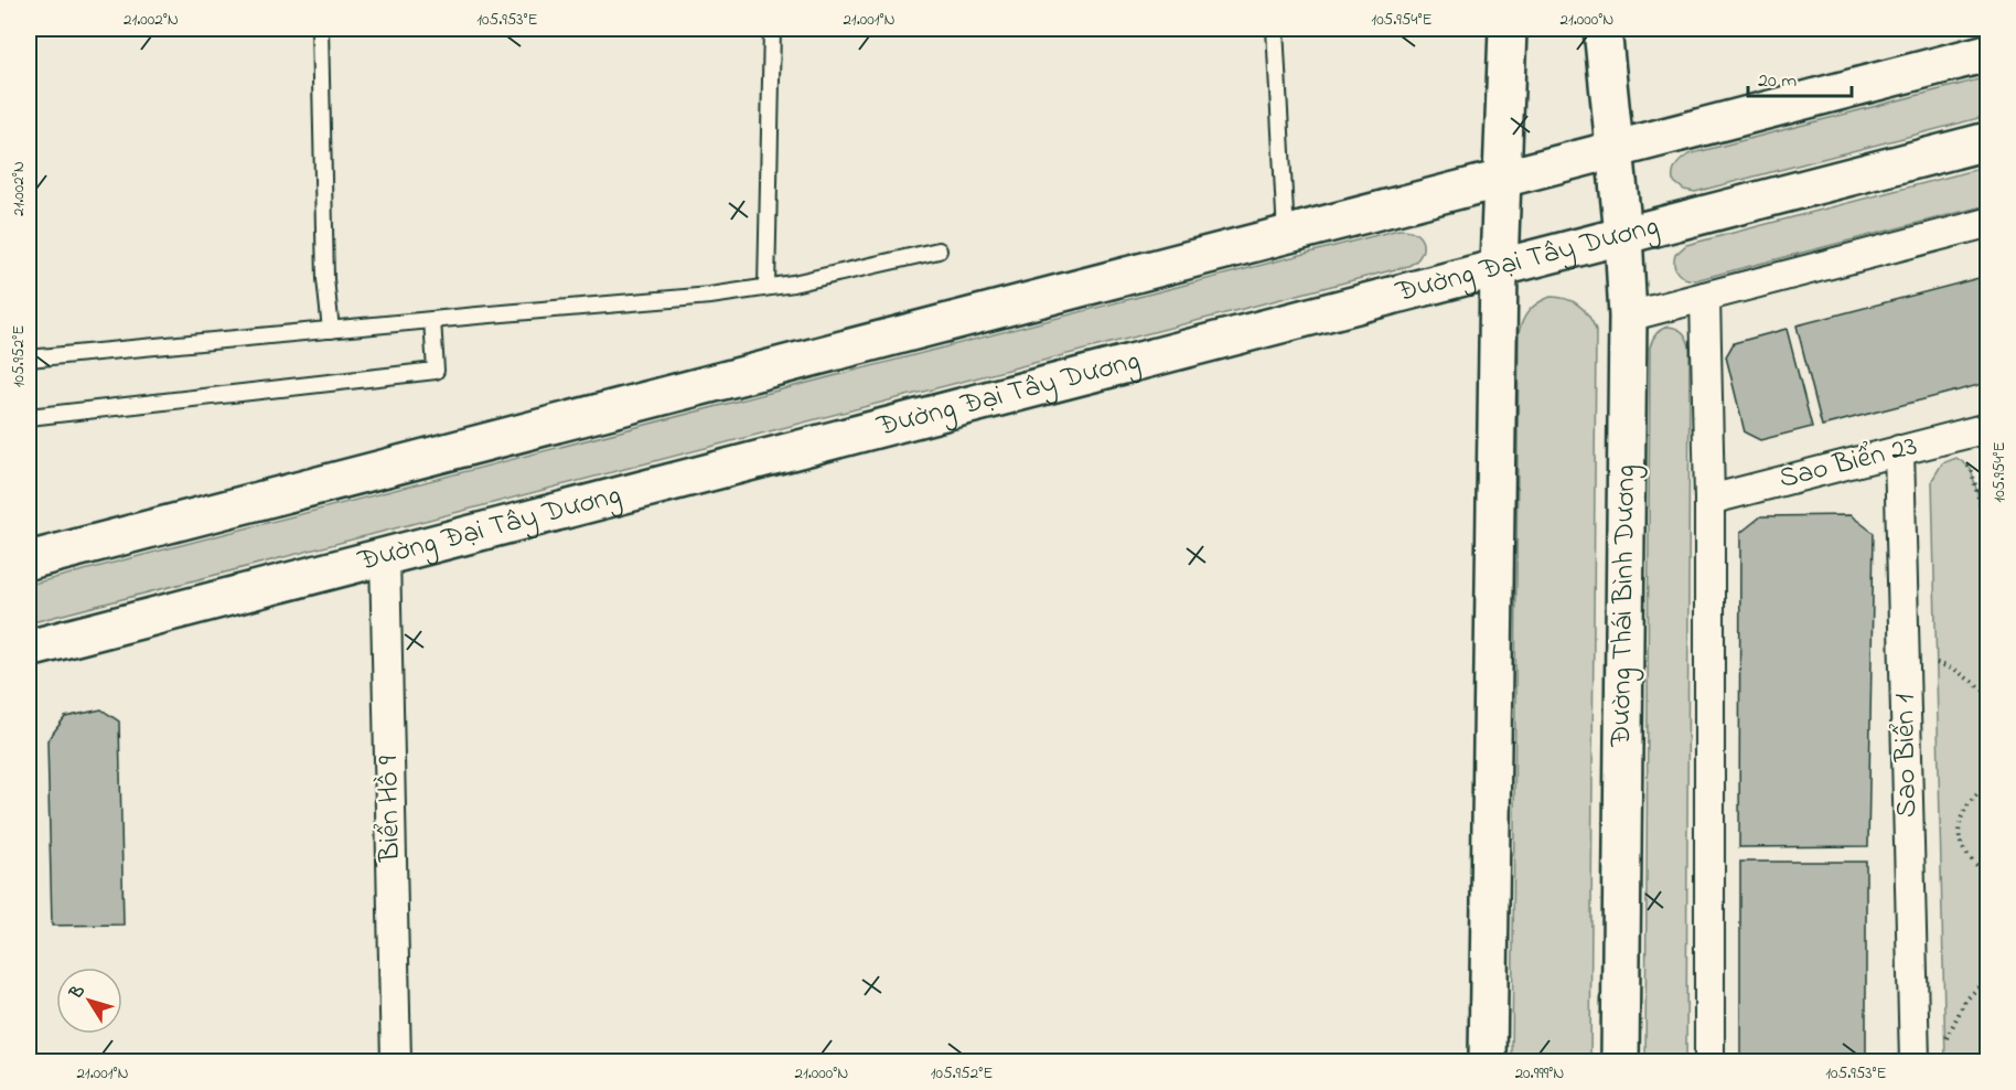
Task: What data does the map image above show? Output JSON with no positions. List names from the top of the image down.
{
  "streets": {
    "main road": ["Đường Đại Tây Dương", "Đường Thái Bình Dương"],
    "street": ["Sao Biển 23", "Sao Biển 1", "Biển Hồ 9"]
  },
  "crossings": [
    ["Đường Đại Tây Dương", "Đường Thái Bình Dương"],
    ["Đường Đại Tây Dương", "Biển Hồ 9"],
    ["Sao Biển 23", "Sao Biển 1"]
  ],
  "scale_bar": "20 m",
  "north": "top left",
  "coordinates": [
    "21.002°N",
    "105.953°E",
    "21.001°N",
    "105.954°E",
    "21.000°N",
    "105.952°E",
    "20.999°N"
  ]
}
